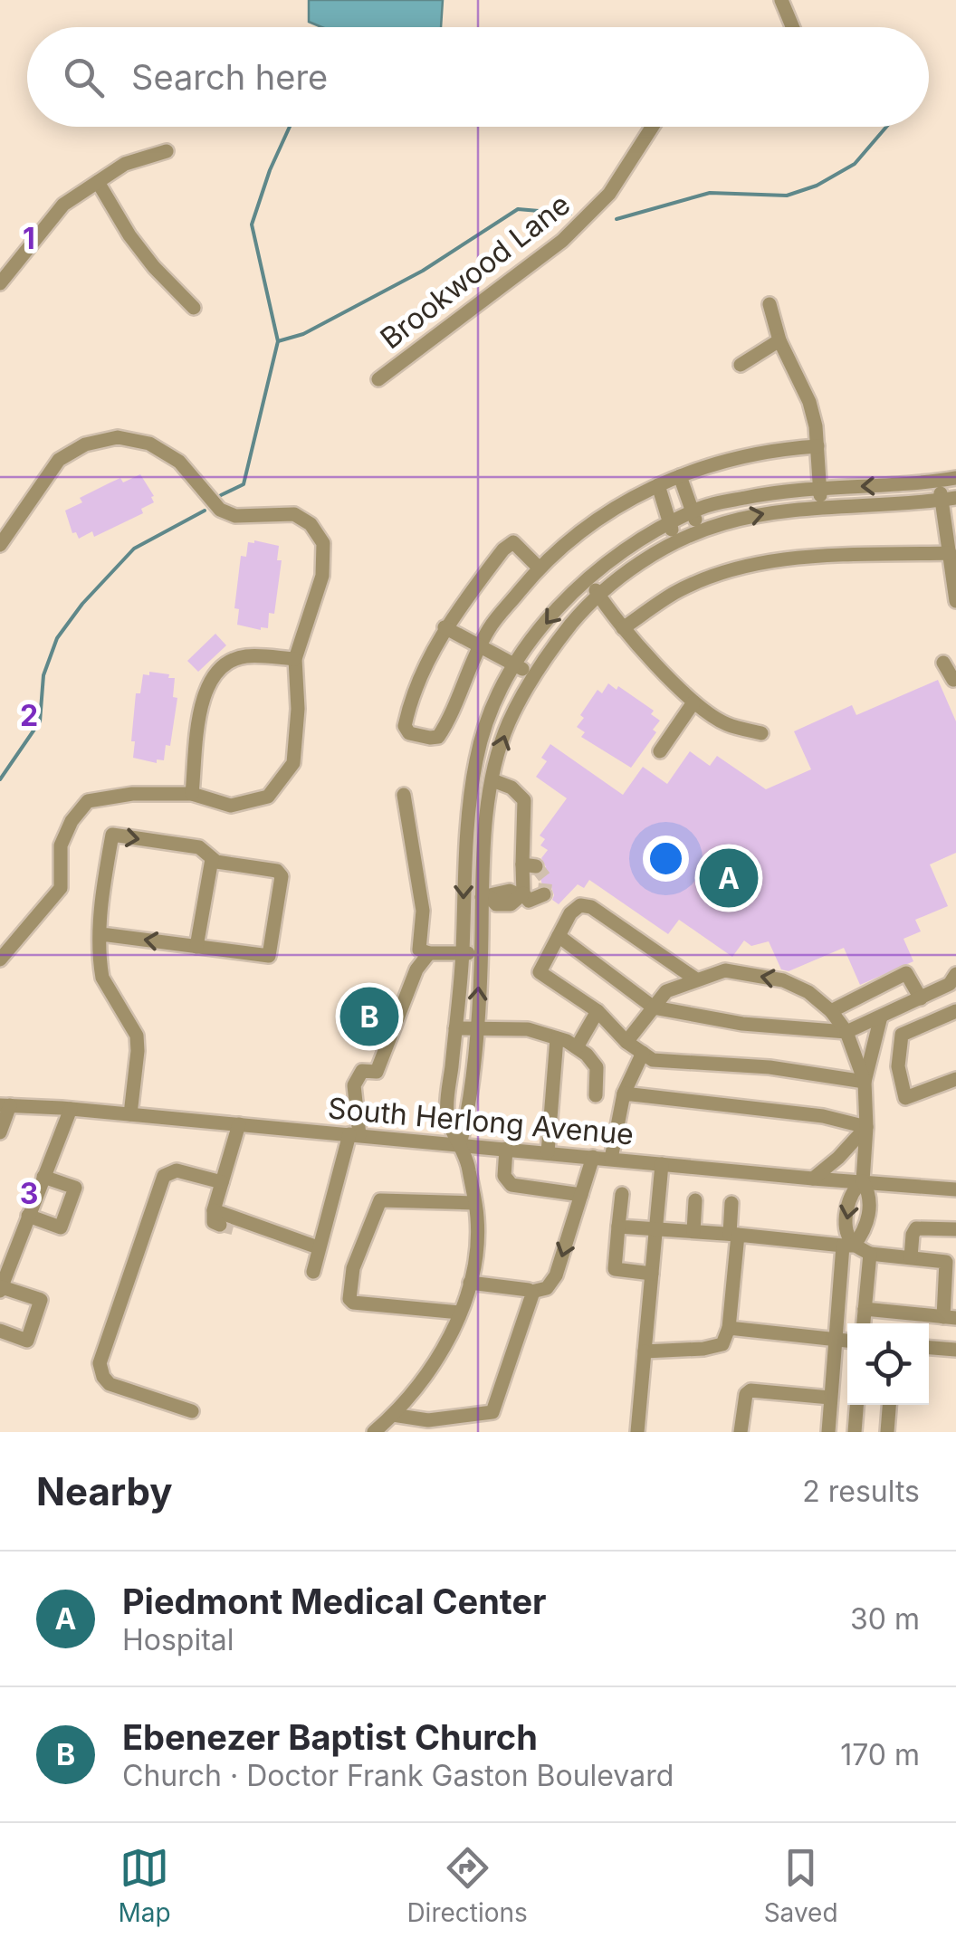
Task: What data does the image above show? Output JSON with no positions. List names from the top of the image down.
{
  "streets": {
    "street": ["Brookwood Lane", "South Herlong Avenue"]
  },
  "page": {
    "search": "Search here",
    "pins": ["A", "B"],
    "heading": ["Nearby", "2 results"],
    "list": [
      {
        "mark": "A",
        "name": "Piedmont Medical Center",
        "note": "Hospital",
        "value": "30 m"
      },
      {
        "mark": "B",
        "name": "Ebenezer Baptist Church",
        "note": "Church · Doctor Frank Gaston Boulevard",
        "value": "170 m"
      }
    ],
    "nav": ["Map", "Directions", "Saved"]
  },
  "grid": {
    "rows": ["1", "2", "3"]
  }
}
